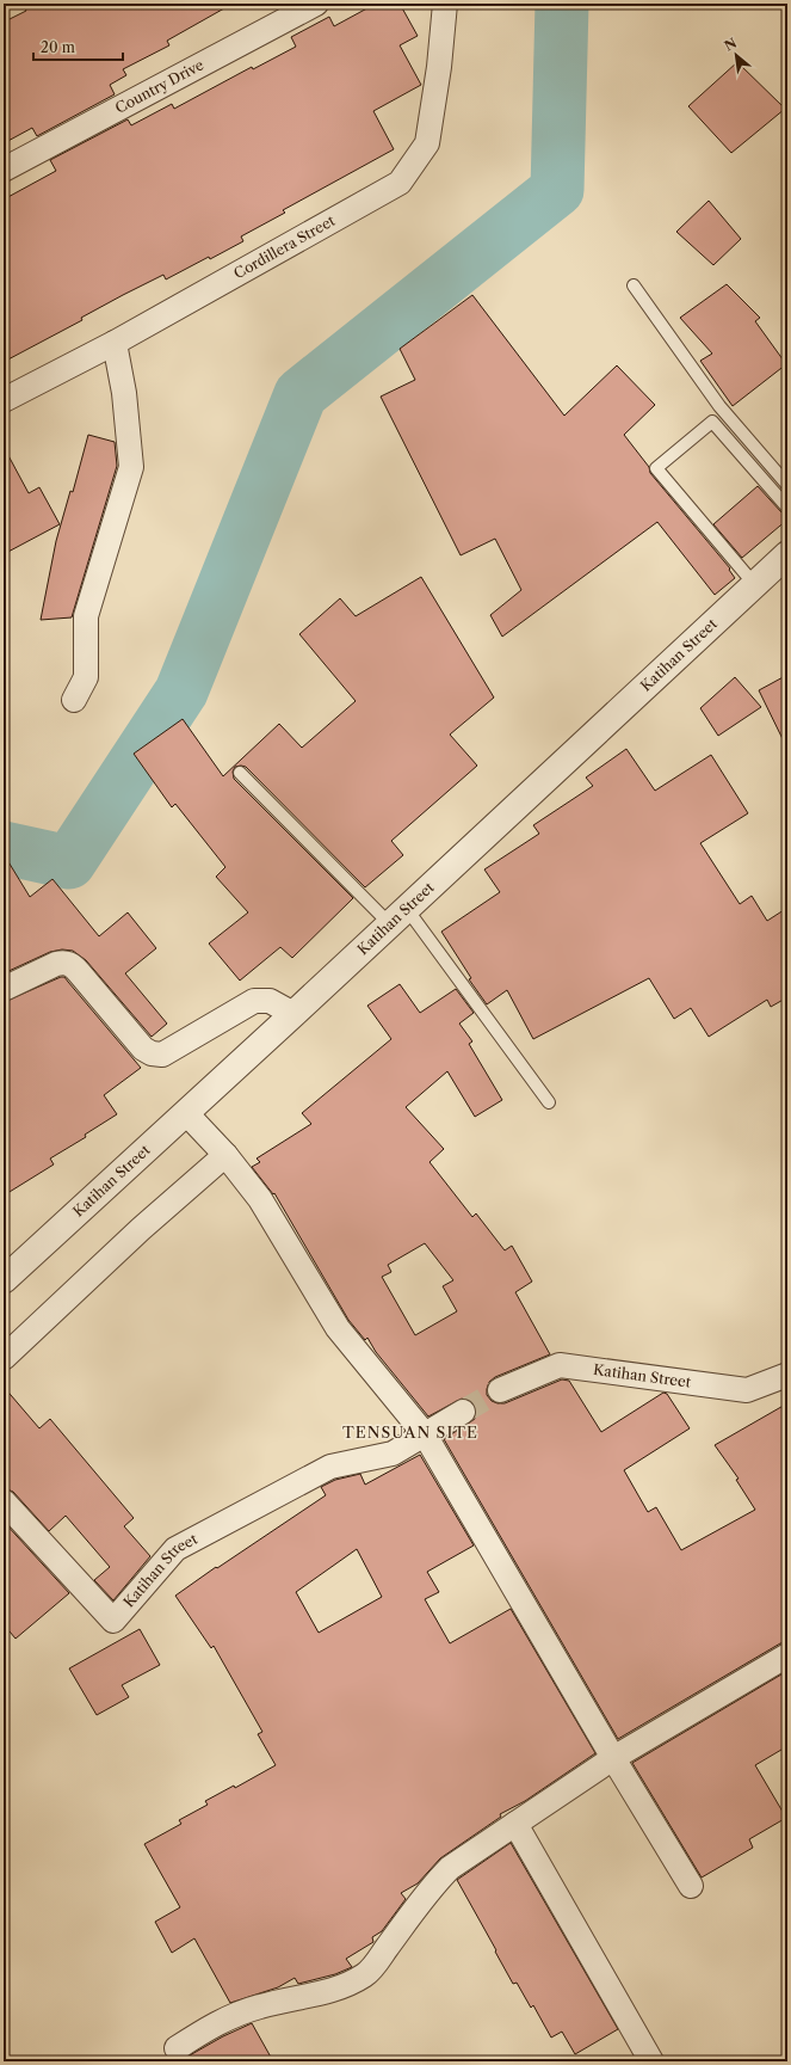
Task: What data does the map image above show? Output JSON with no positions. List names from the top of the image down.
{
  "streets": {
    "street": ["Country Drive", "Cordillera Street", "Katihan Street"]
  },
  "districts": ["TENSUAN SITE"],
  "scale_bar": "20 m",
  "north": "top left"
}
